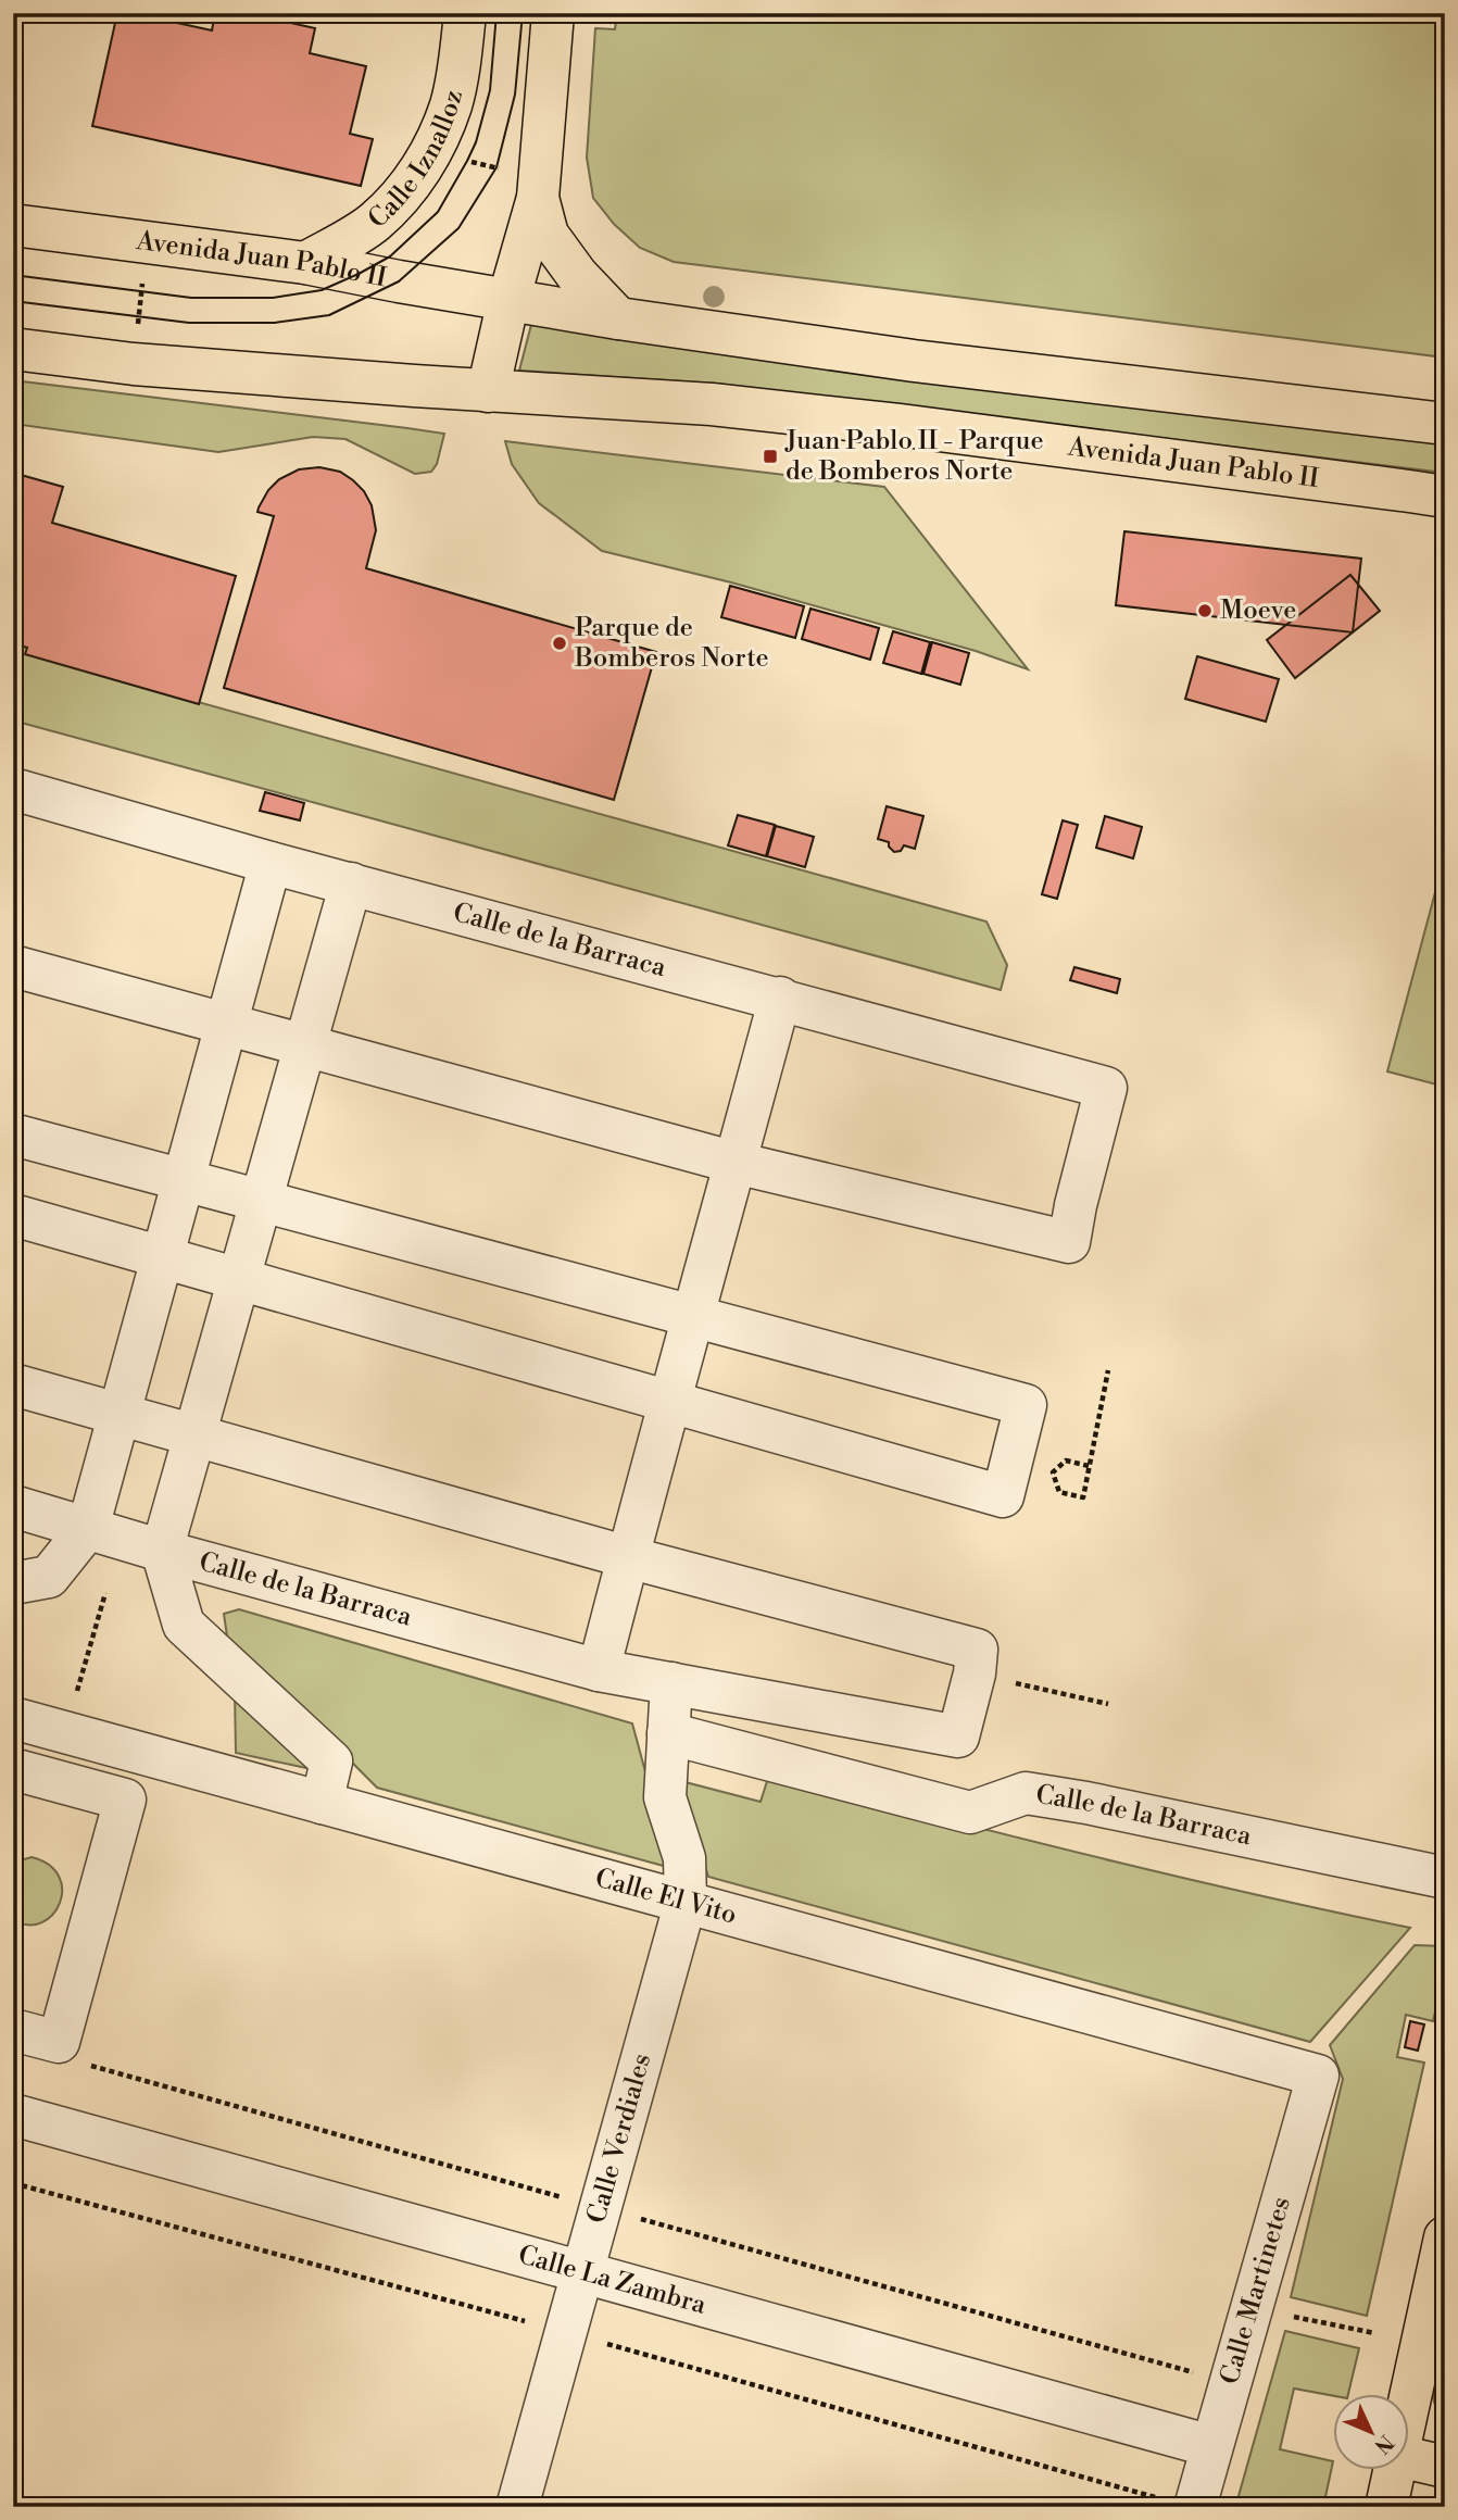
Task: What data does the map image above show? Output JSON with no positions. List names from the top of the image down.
{
  "streets": {
    "main road": ["Calle Iznalloz", "Avenida Juan Pablo II"],
    "street": [
      "Calle de la Barraca",
      "Calle El Vito",
      "Calle Verdiales",
      "Calle La Zambra",
      "Calle Martinetes"
    ]
  },
  "crossings": [
    ["Calle Iznalloz", "Avenida Juan Pablo II"],
    ["Calle de la Barraca", "Calle Verdiales"],
    ["Calle El Vito", "Calle Verdiales"],
    ["Calle El Vito", "Calle Martinetes"],
    ["Calle Verdiales", "Calle La Zambra"],
    ["Calle La Zambra", "Calle Martinetes"]
  ],
  "places": {
    "transit": ["Juan Pablo II - Parque de Bomberos Norte"],
    "other": ["Moeve", "Parque de Bomberos Norte"]
  },
  "north": "bottom right"
}
